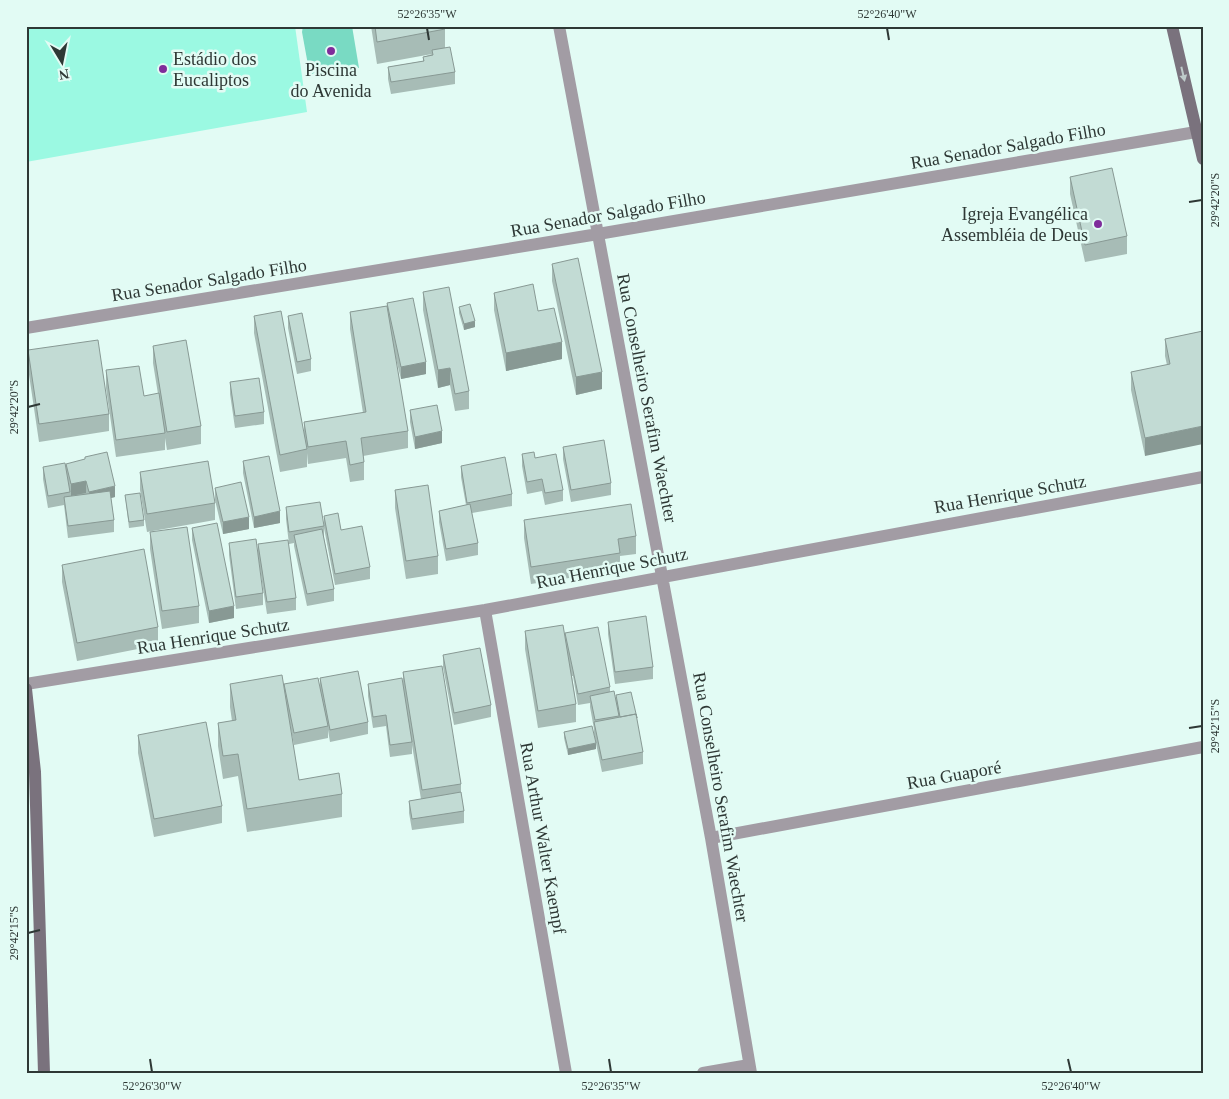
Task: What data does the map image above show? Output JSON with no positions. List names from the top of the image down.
{
  "streets": {
    "street": [
      "Rua Senador Salgado Filho",
      "Rua Conselheiro Serafim Waechter",
      "Rua Henrique Schutz",
      "Rua Guaporé",
      "Rua Arthur Walter Kaempf"
    ]
  },
  "crossings": [
    ["Rua Senador Salgado Filho", "Rua Conselheiro Serafim Waechter"],
    ["Rua Conselheiro Serafim Waechter", "Rua Henrique Schutz"],
    ["Rua Conselheiro Serafim Waechter", "Rua Guaporé"],
    ["Rua Henrique Schutz", "Rua Arthur Walter Kaempf"]
  ],
  "places": ["Piscina do Avenida", "Estádio dos Eucaliptos", "Igreja Evangélica Assembléia de Deus"],
  "north": "bottom",
  "coordinates": [
    "52°26'35\"W",
    "52°26'40\"W",
    "29°42'20\"S",
    "29°42'15\"S",
    "52°26'30\"W"
  ]
}
